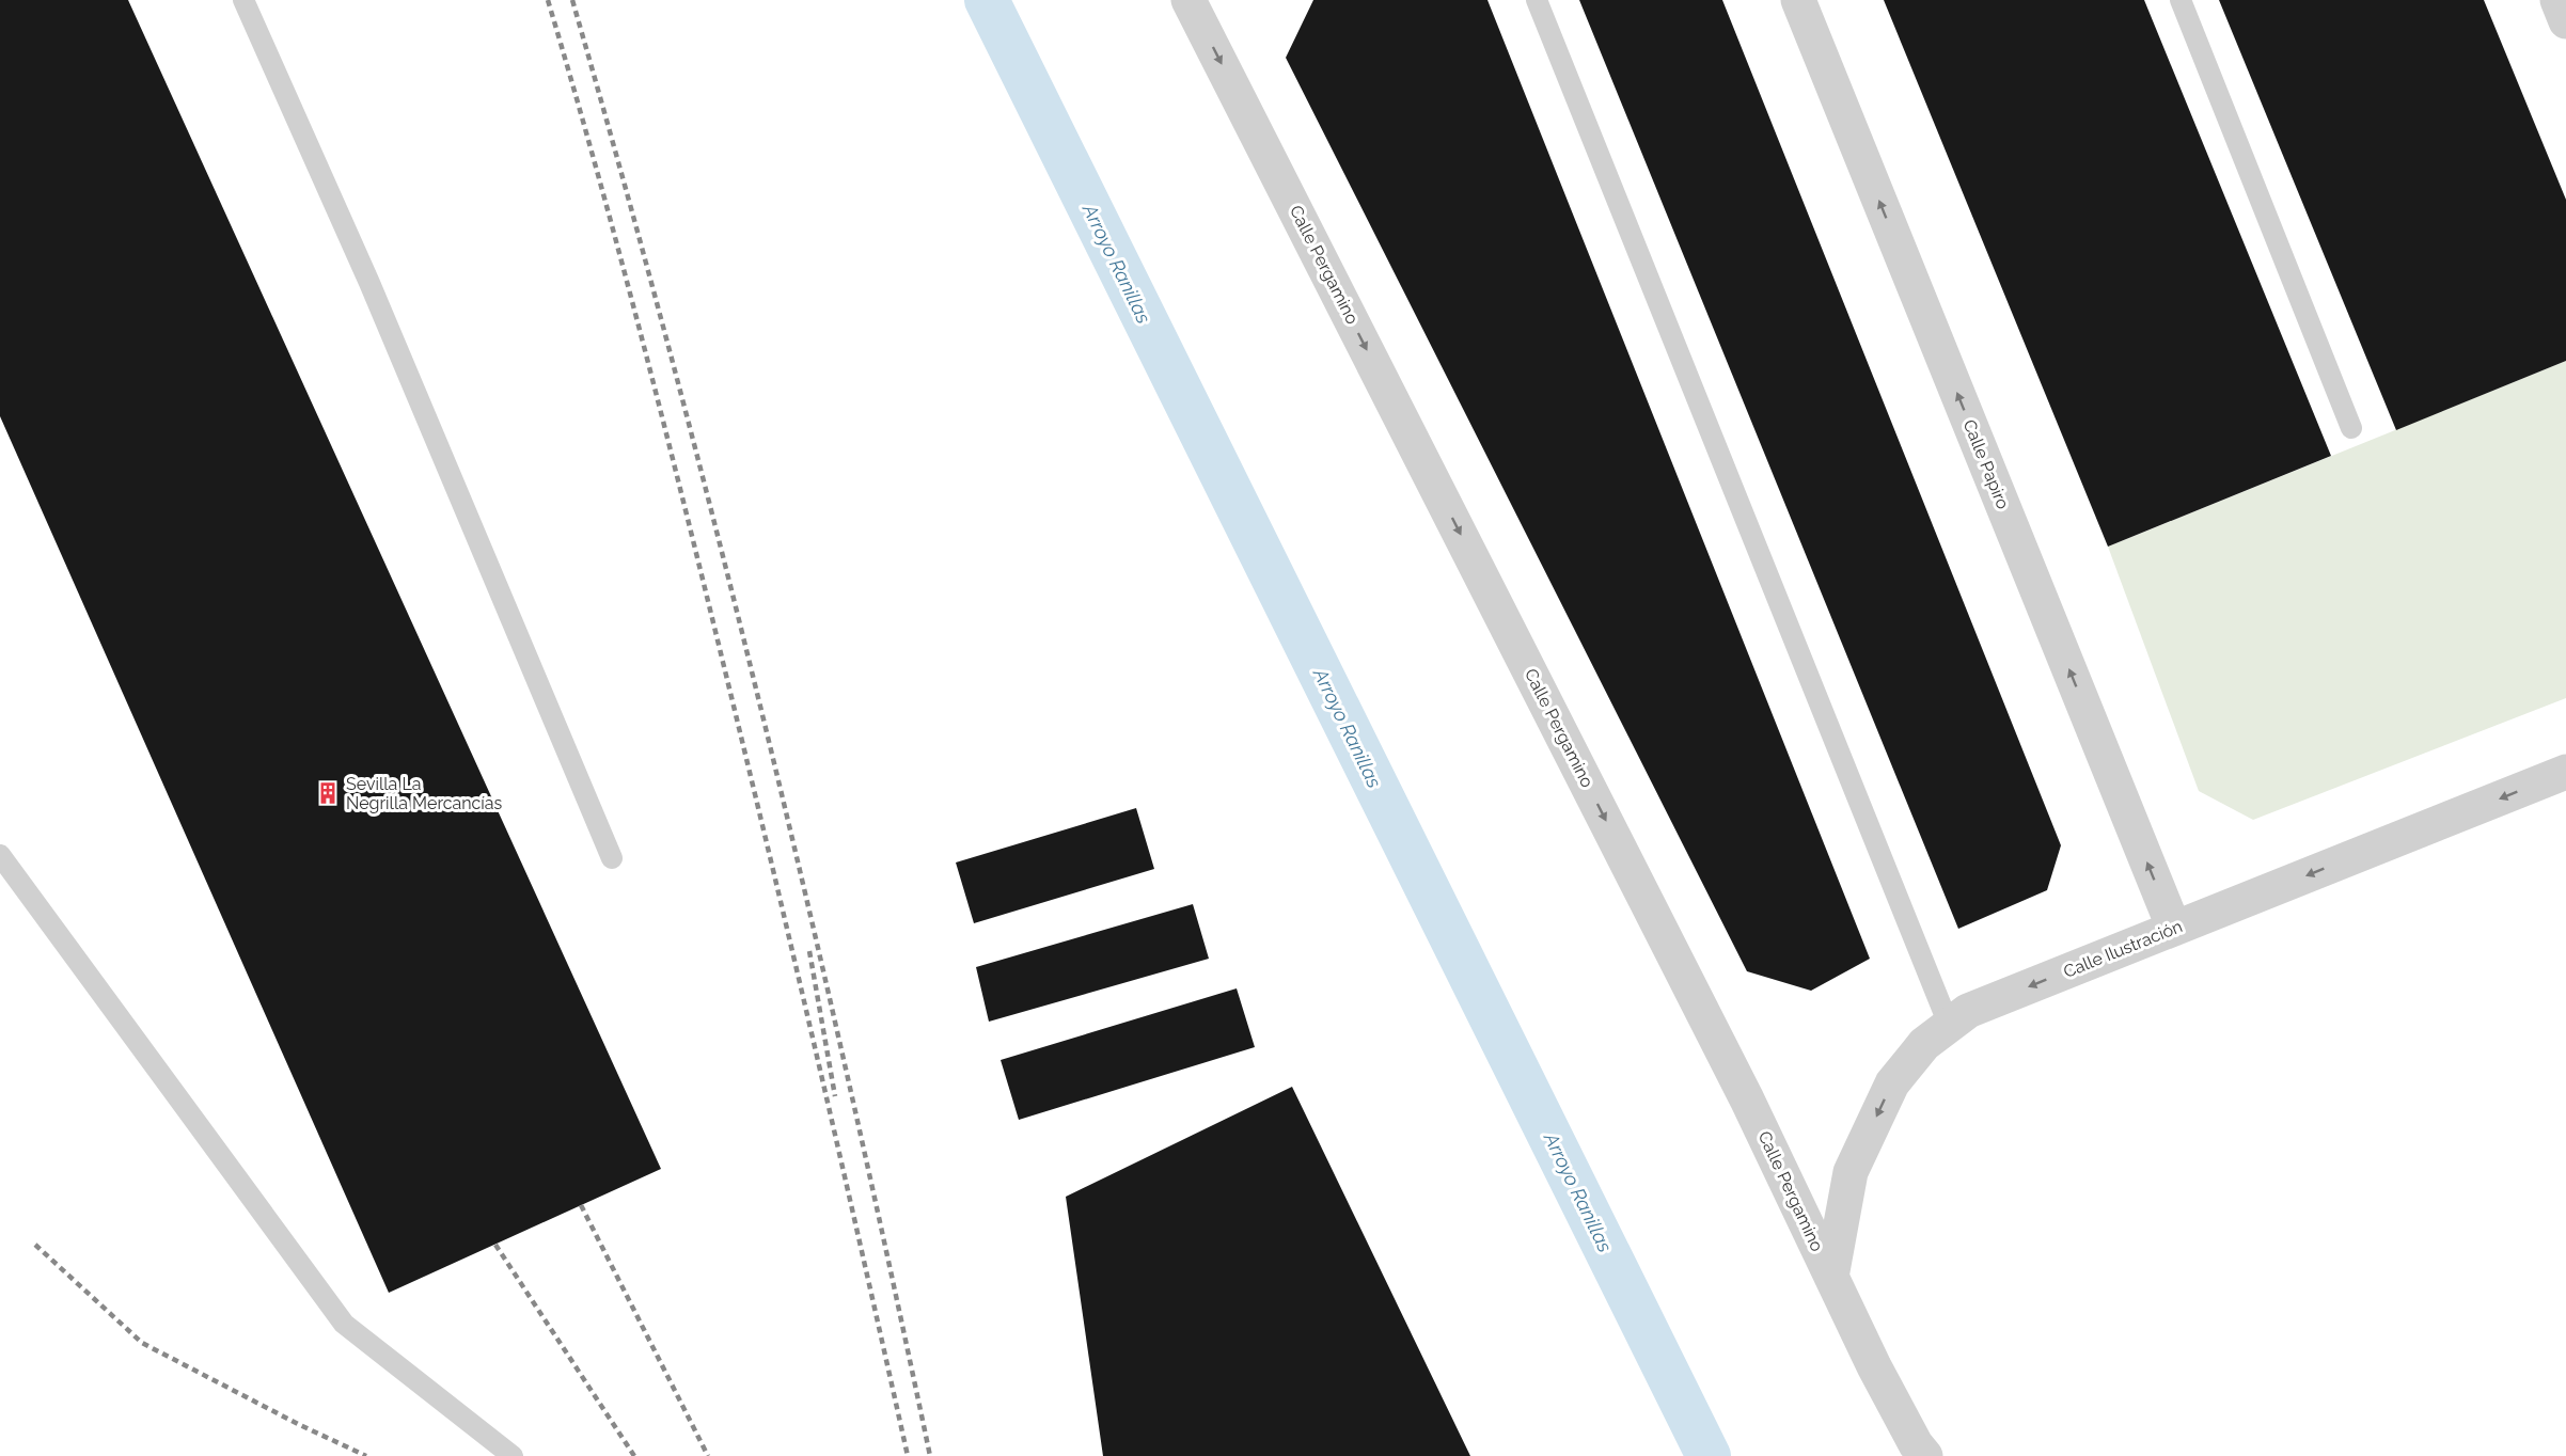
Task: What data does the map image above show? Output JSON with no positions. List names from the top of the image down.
{
  "streets": {
    "street": ["Calle Pergamino", "Calle Papiro", "Calle Ilustración"]
  },
  "crossings": [
    ["Calle Pergamino", "Calle Ilustración"],
    ["Calle Papiro", "Calle Ilustración"]
  ],
  "one_way": ["Calle Pergamino", "Calle Papiro", "Calle Ilustración"],
  "water": ["Arroyo Ranillas"],
  "places": {
    "building": ["Sevilla La Negrilla Mercancías"]
  }
}
